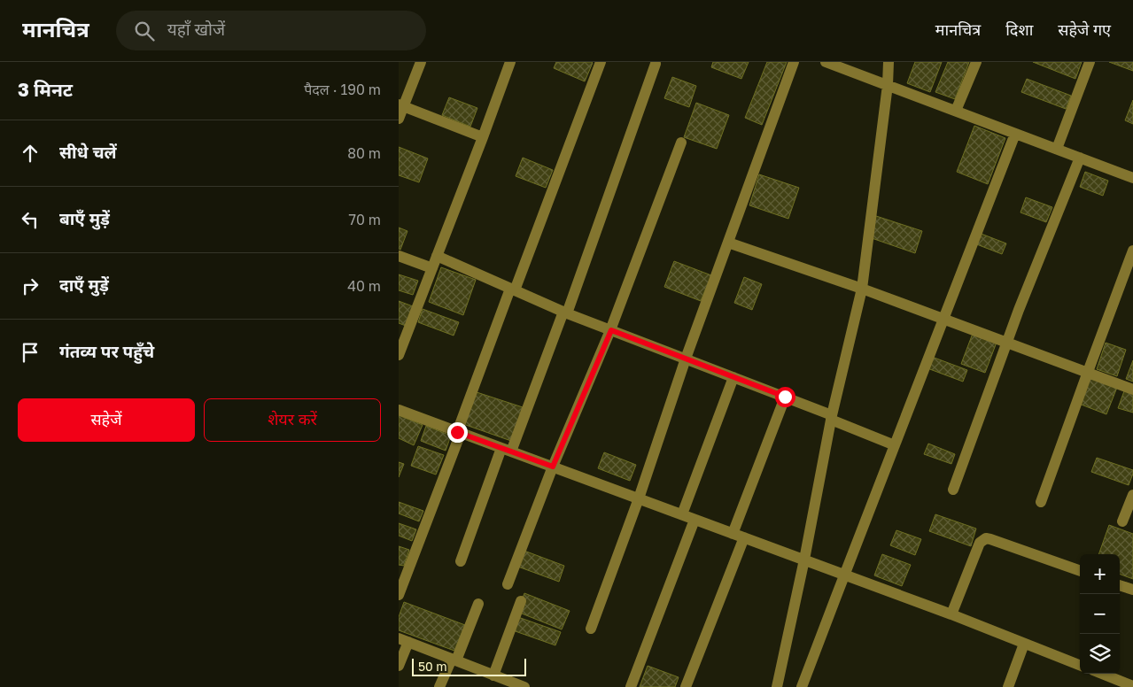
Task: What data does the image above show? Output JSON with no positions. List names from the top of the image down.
{
  "scale_bar": "50 m",
  "page": {
    "header": "मानचित्र",
    "search": "यहाँ खोजें",
    "nav": ["मानचित्र", "दिशा", "सहेजे गए"],
    "heading": ["3 मिनट", "पैदल · 190 m"],
    "list": [
      ["सीधे चलें", "80 m"],
      ["बाएँ मुड़ें", "70 m"],
      ["दाएँ मुड़ें", "40 m"],
      "गंतव्य पर पहुँचे"
    ],
    "buttons": ["सहेजें", "शेयर करें"],
    "map_buttons": ["+", "−"],
    "scale": "50 m"
  }
}
